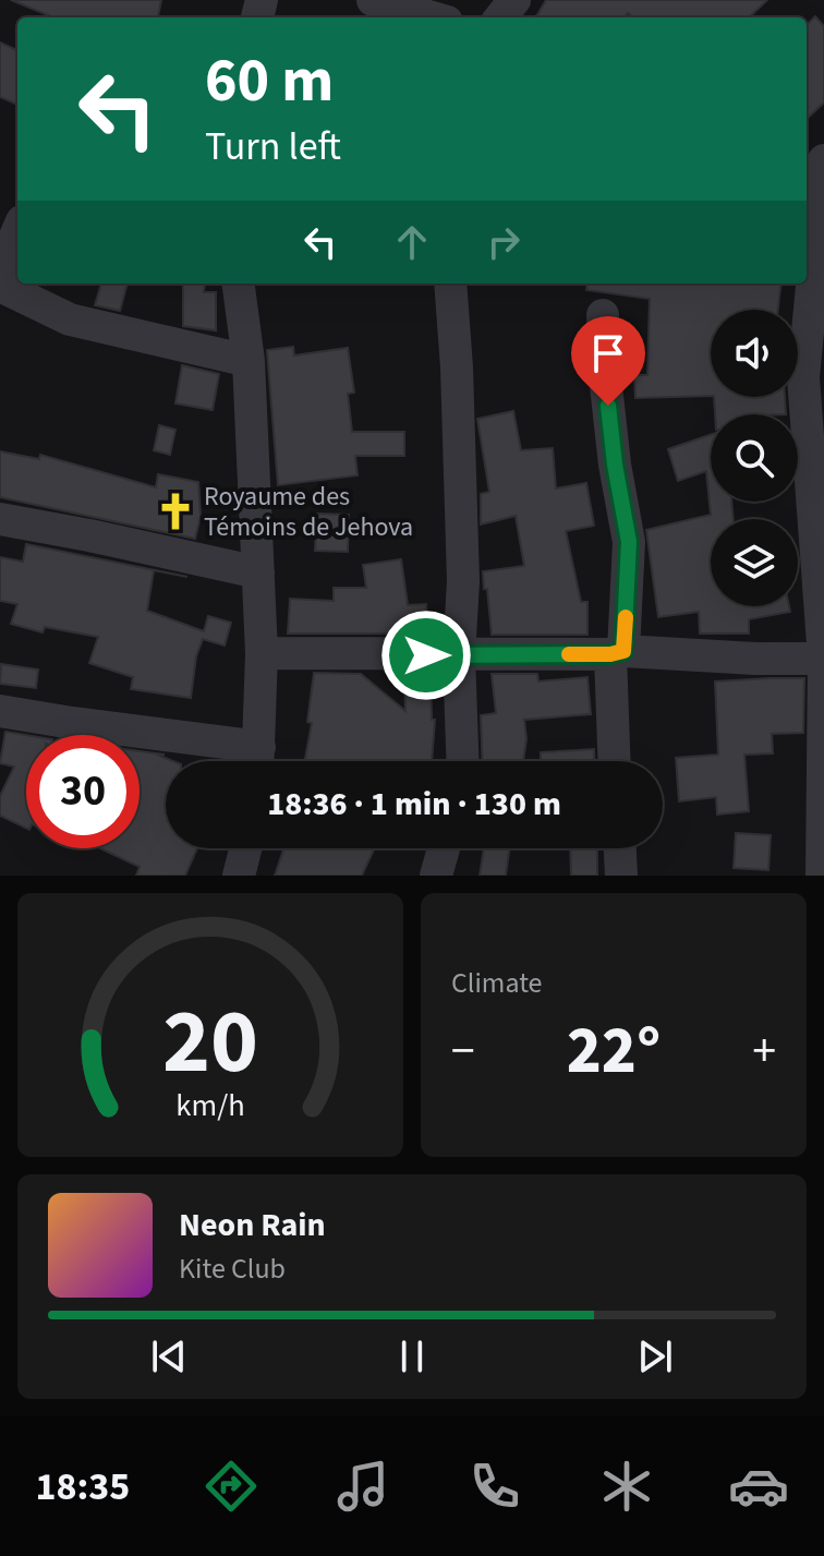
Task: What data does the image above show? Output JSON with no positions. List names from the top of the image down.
{
  "places": {
    "church": ["Royaume des Témoins de Jehova"]
  },
  "page": {
    "turn": ["60 m", "Turn left"],
    "limit": "30",
    "trip": "18:36 · 1 min · 130 m",
    "tile": "Climate",
    "heat": ["−", "22°", "+"],
    "song": ["Neon Rain", "Kite Club"],
    "tabs": "18:35",
    "gauge": ["20", "km/h"]
  }
}
